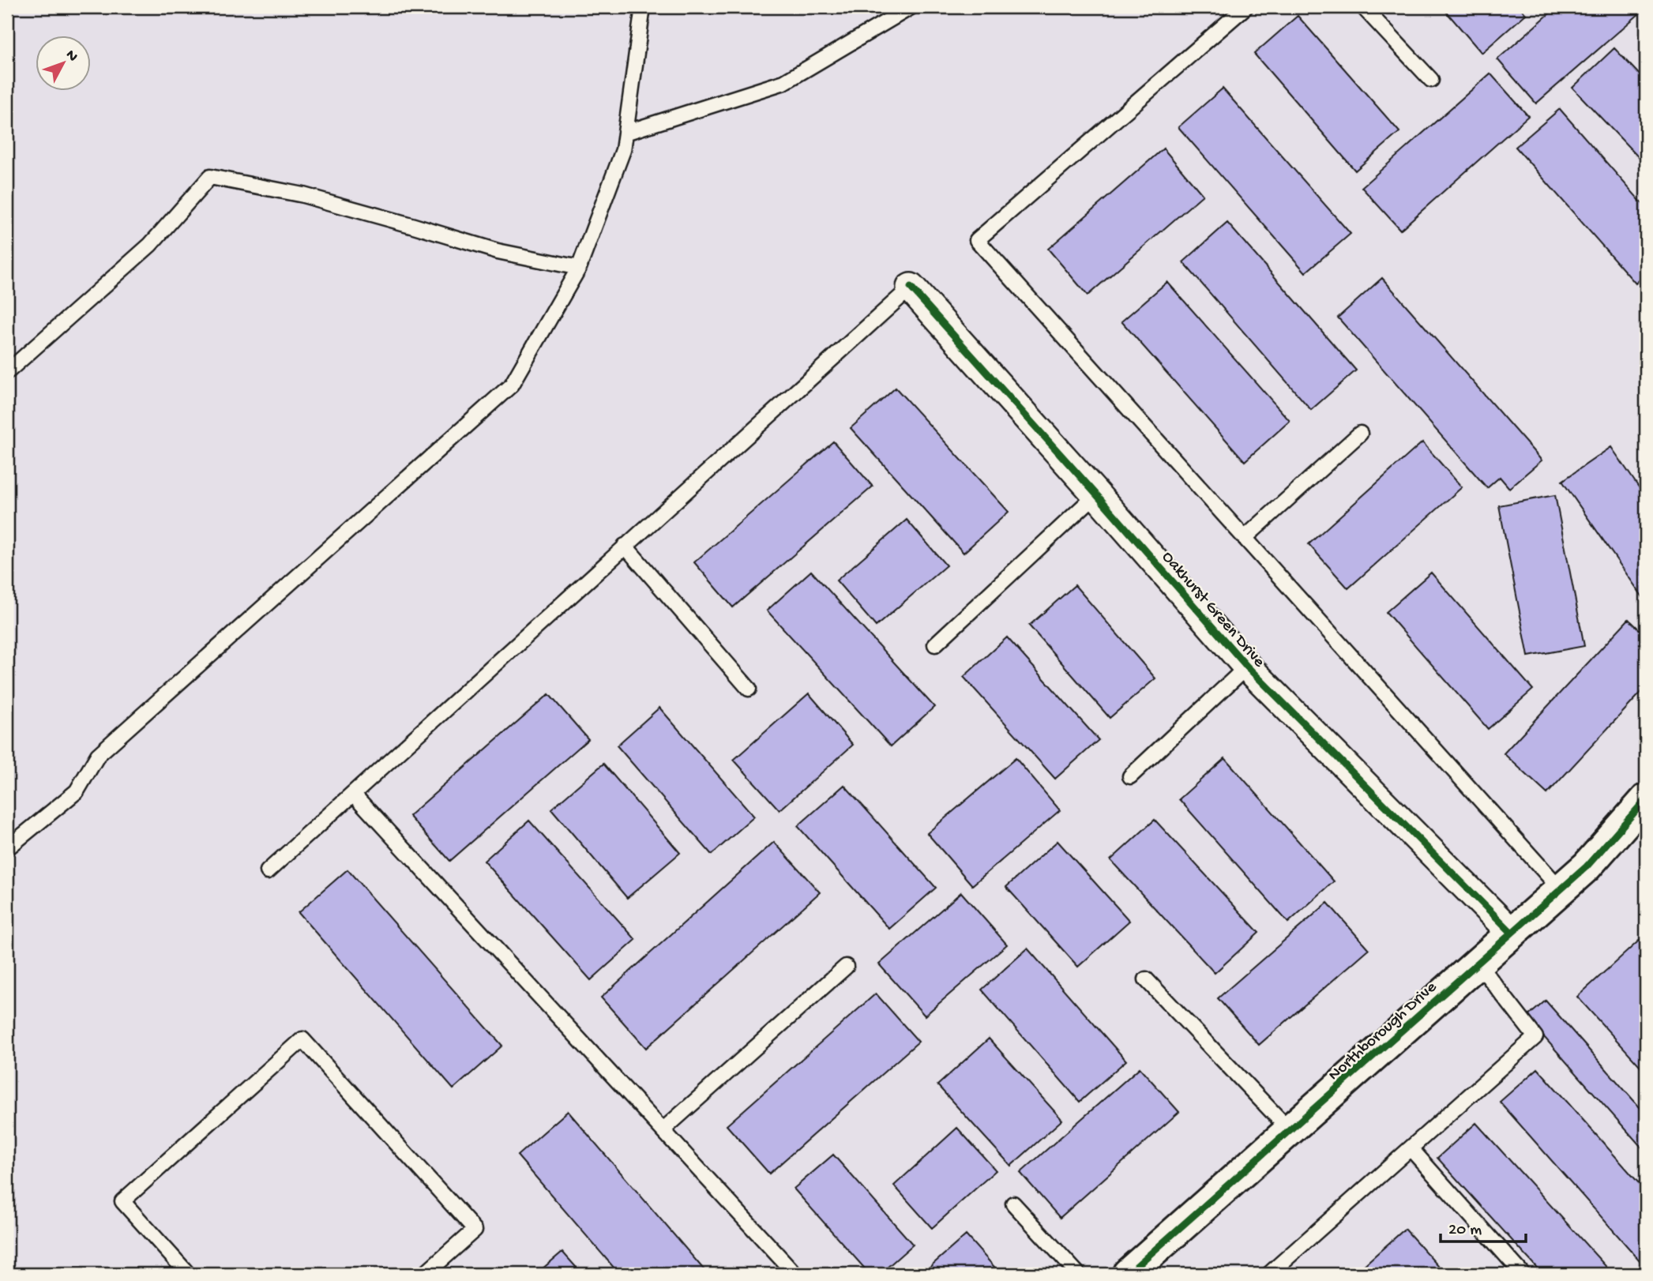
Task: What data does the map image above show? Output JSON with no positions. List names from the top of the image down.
{
  "streets": {
    "street": ["Oakhurst Green Drive", "Northborough Drive"]
  },
  "crossings": [
    ["Oakhurst Green Drive", "Northborough Drive"]
  ],
  "scale_bar": "20 m",
  "north": "top right"
}
